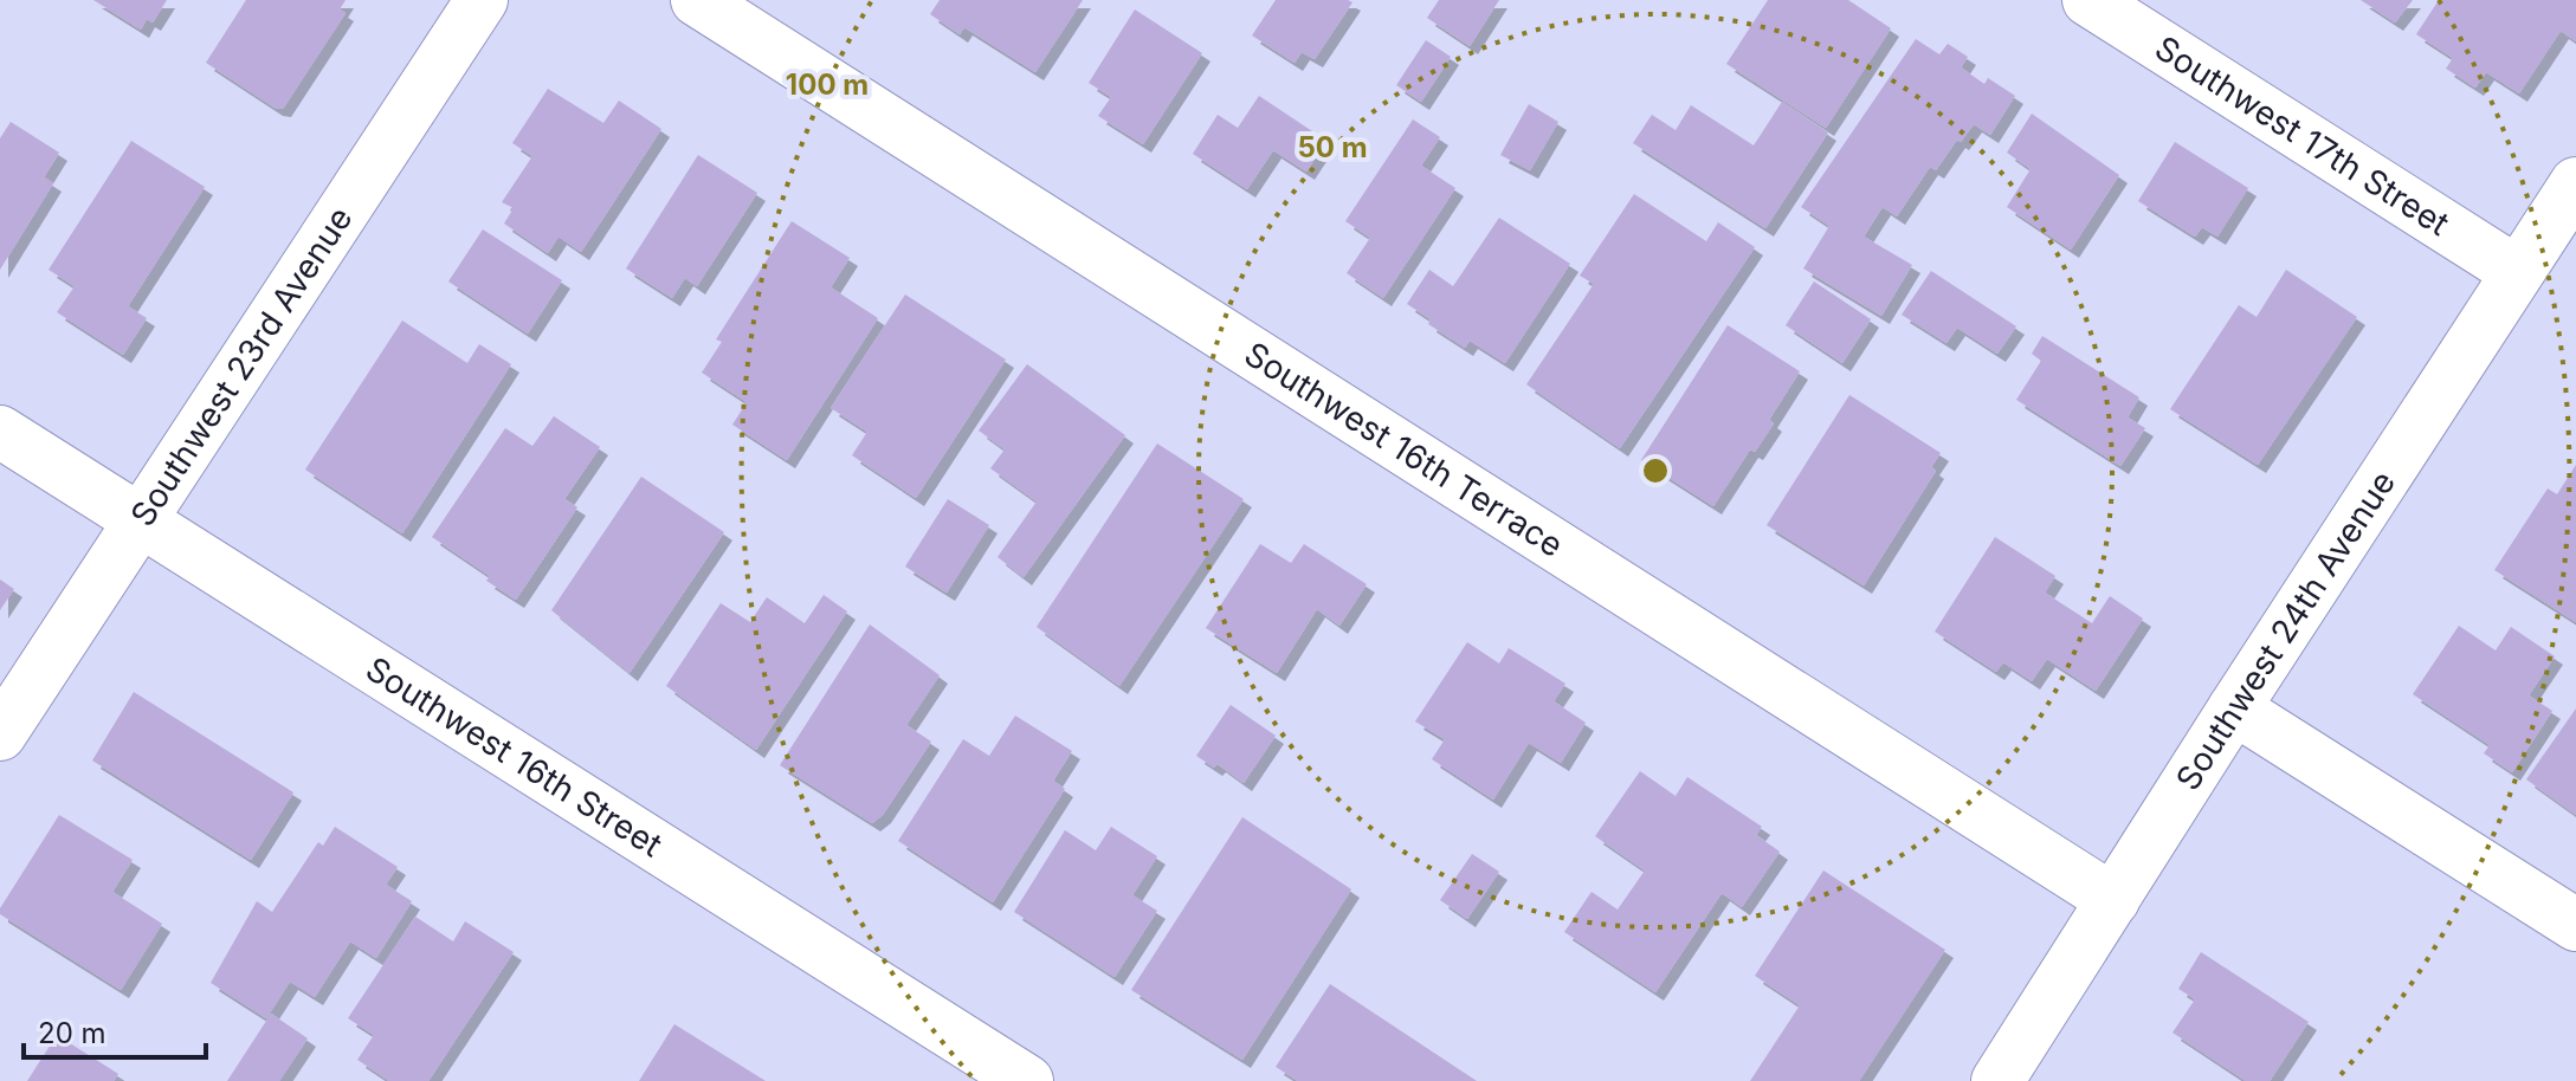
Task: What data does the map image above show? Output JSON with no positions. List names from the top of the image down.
{
  "streets": {
    "street": [
      "Southwest 17th Street",
      "Southwest 23rd Avenue",
      "Southwest 16th Terrace",
      "Southwest 24th Avenue",
      "Southwest 16th Street"
    ]
  },
  "crossings": [
    ["Southwest 17th Street", "Southwest 24th Avenue"],
    ["Southwest 23rd Avenue", "Southwest 16th Street"],
    ["Southwest 16th Terrace", "Southwest 24th Avenue"]
  ],
  "scale_bar": "20 m",
  "rings": ["100 m", "50 m"]
}
